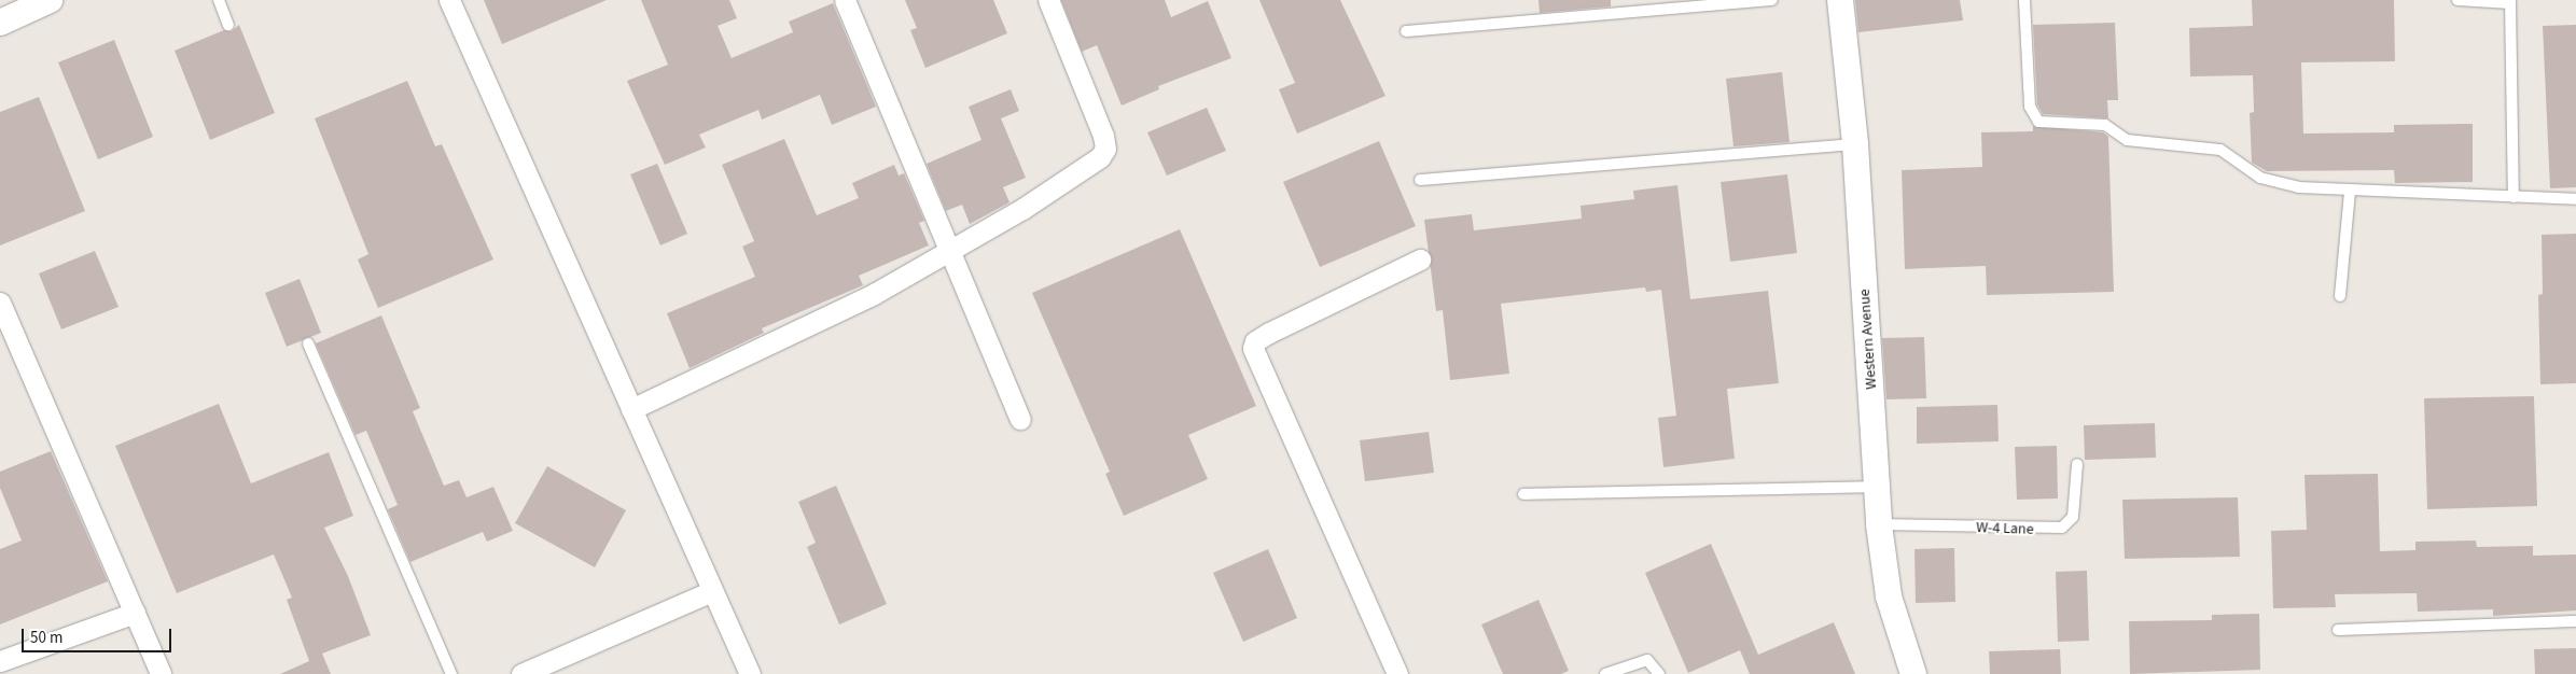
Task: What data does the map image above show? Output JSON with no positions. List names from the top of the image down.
{
  "streets": {
    "street": ["Western Avenue"],
    "lane": ["W-4 Lane"]
  },
  "crossings": [
    ["Western Avenue", "W-4 Lane"]
  ],
  "scale_bar": "50 m"
}
